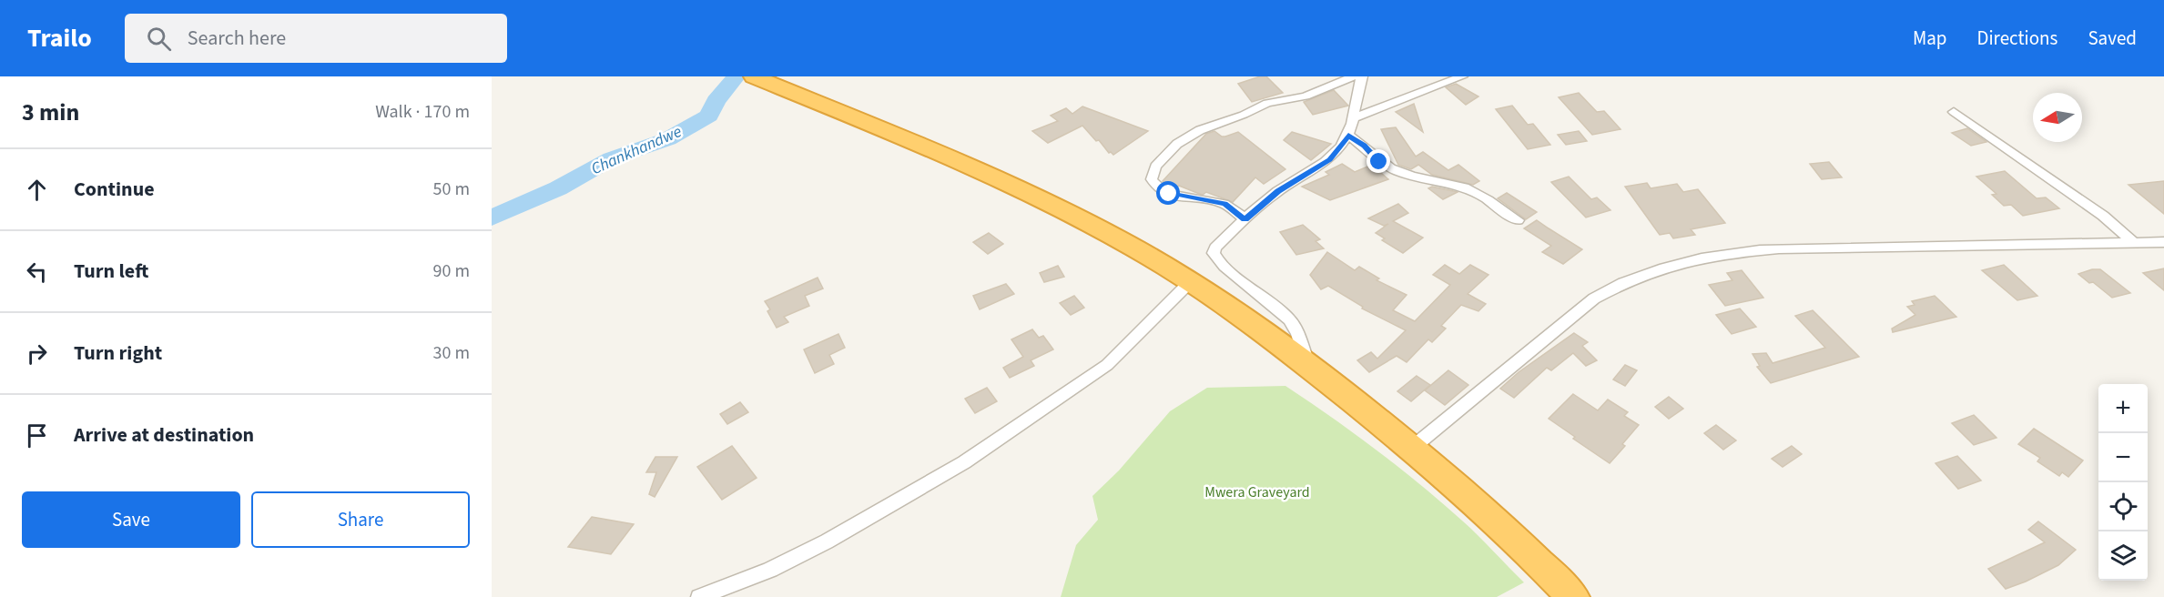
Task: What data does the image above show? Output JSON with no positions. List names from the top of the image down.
{
  "water": ["Chankhandwe"],
  "parks": ["Mwera Graveyard"],
  "north": "left",
  "page": {
    "header": "Trailo",
    "search": "Search here",
    "nav": ["Map", "Directions", "Saved"],
    "heading": ["3 min", "Walk · 170 m"],
    "list": [
      ["Continue", "50 m"],
      ["Turn left", "90 m"],
      ["Turn right", "30 m"],
      "Arrive at destination"
    ],
    "map_buttons": ["+", "−"],
    "buttons": ["Save", "Share"]
  }
}
